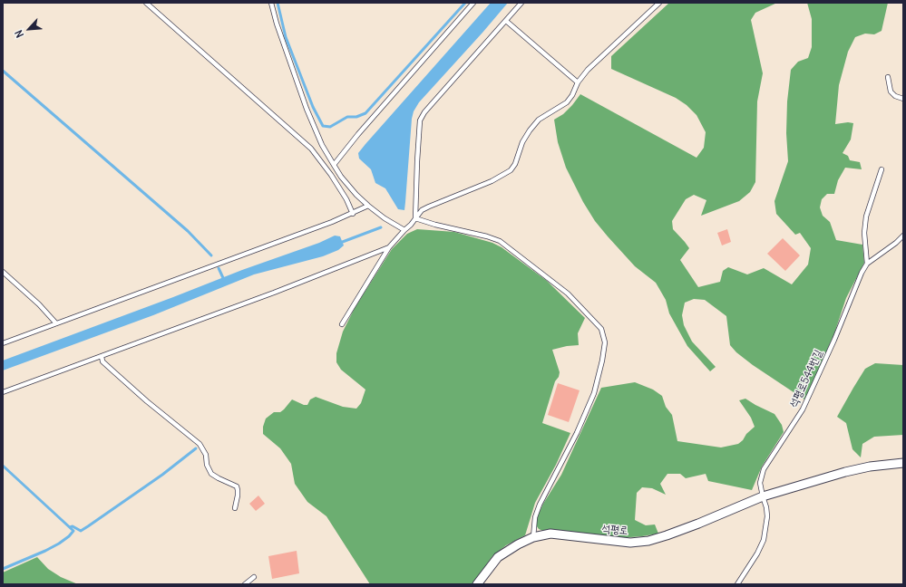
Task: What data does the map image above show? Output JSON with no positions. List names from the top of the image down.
{
  "streets": {
    "street": ["석평로"],
    "lane": ["석평로544번길"]
  },
  "crossings": [
    ["석평로544번길", "석평로"]
  ],
  "north": "bottom left"
}
